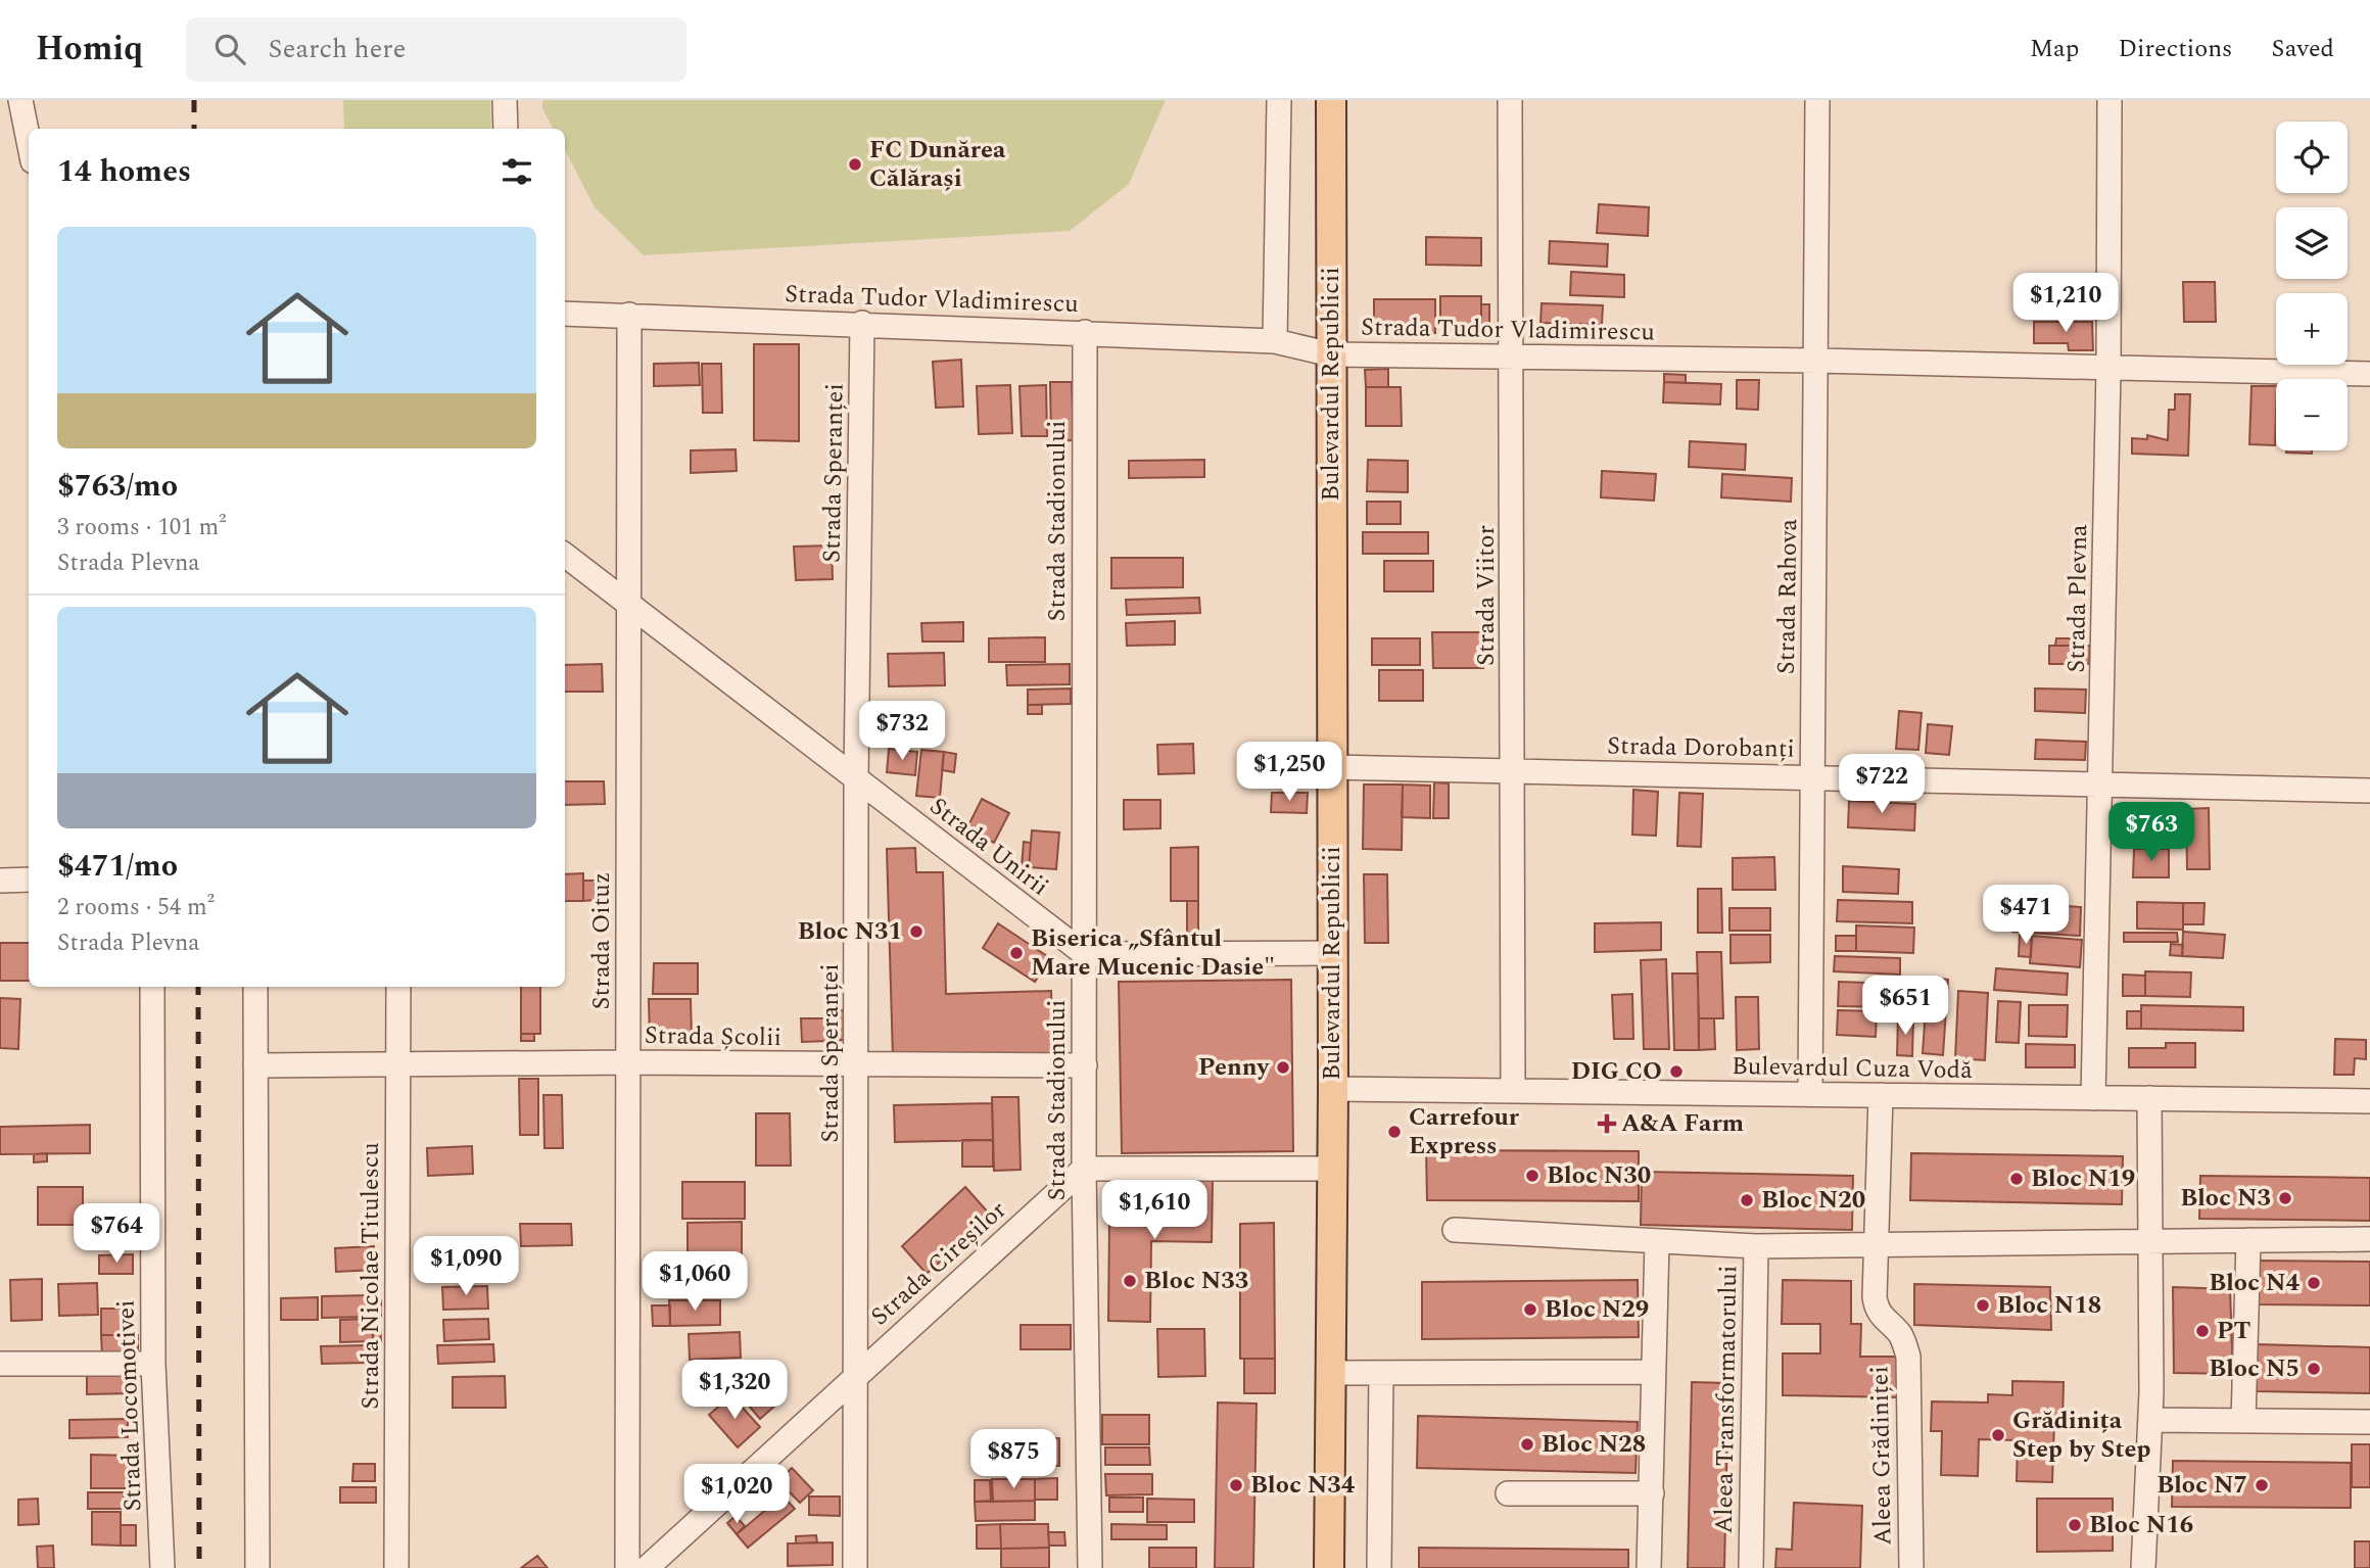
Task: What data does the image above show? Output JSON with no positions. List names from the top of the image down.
{
  "streets": {
    "main road": ["Bulevardul Republicii"],
    "street": [
      "Strada Tudor Vladimirescu",
      "Strada Speranței",
      "Strada Stadionului",
      "Strada Viitor",
      "Strada Rahova",
      "Strada Plevna",
      "Strada Dorobanți",
      "Strada Unirii",
      "Strada Oituz",
      "Strada Școlii",
      "Bulevardul Cuza Vodă",
      "Strada Cireșilor",
      "Strada Nicolae Titulescu",
      "Aleea Transformatorului",
      "Strada Locomotivei",
      "Aleea Grădiniței"
    ]
  },
  "crossings": [
    ["Strada Tudor Vladimirescu", "Bulevardul Republicii"],
    ["Strada Tudor Vladimirescu", "Strada Speranței"],
    ["Strada Tudor Vladimirescu", "Strada Stadionului"],
    ["Strada Tudor Vladimirescu", "Strada Viitor"],
    ["Strada Tudor Vladimirescu", "Strada Rahova"],
    ["Strada Tudor Vladimirescu", "Strada Plevna"],
    ["Strada Tudor Vladimirescu", "Strada Oituz"],
    ["Bulevardul Republicii", "Strada Dorobanți"],
    ["Bulevardul Republicii", "Bulevardul Cuza Vodă"],
    ["Strada Speranței", "Strada Unirii"],
    ["Strada Speranței", "Strada Școlii"],
    ["Strada Speranței", "Strada Cireșilor"],
    ["Strada Stadionului", "Strada Unirii"],
    ["Strada Stadionului", "Strada Școlii"],
    ["Strada Stadionului", "Strada Cireșilor"],
    ["Strada Viitor", "Strada Dorobanți"],
    ["Strada Viitor", "Bulevardul Cuza Vodă"],
    ["Strada Rahova", "Strada Dorobanți"],
    ["Strada Rahova", "Bulevardul Cuza Vodă"],
    ["Strada Plevna", "Strada Dorobanți"],
    ["Strada Plevna", "Bulevardul Cuza Vodă"],
    ["Strada Unirii", "Strada Oituz"],
    ["Strada Oituz", "Strada Școlii"],
    ["Strada Școlii", "Strada Nicolae Titulescu"],
    ["Bulevardul Cuza Vodă", "Aleea Grădiniței"]
  ],
  "places": {
    "other": [
      "FC Dunărea Călărași",
      "Bloc N31",
      "Biserica „Sfântul Mare Mucenic Dasie\"",
      "Penny",
      "DIG CO",
      "Carrefour Express",
      "Bloc N30",
      "Bloc N19",
      "Bloc N3",
      "Bloc N20",
      "Bloc N33",
      "Bloc N4",
      "Bloc N18",
      "Bloc N29",
      "PT",
      "Bloc N5",
      "Grădinița Step by Step",
      "Bloc N28",
      "Bloc N34",
      "Bloc N7",
      "Bloc N16"
    ],
    "health": ["A&A Farm"]
  },
  "page": {
    "header": "Homiq",
    "search": "Search here",
    "nav": ["Map", "Directions", "Saved"],
    "map_buttons": ["+", "−"],
    "heading": "14 homes",
    "list": [
      {
        "name": "$763/mo",
        "note": "3 rooms · 101 m² · Strada Plevna"
      },
      {
        "name": "$471/mo",
        "note": "2 rooms · 54 m² · Strada Plevna"
      }
    ],
    "price": [
      "$1,210",
      "$732",
      "$1,250",
      "$722",
      "$763",
      "$471",
      "$651",
      "$1,610",
      "$764",
      "$1,090",
      "$1,060",
      "$1,320",
      "$875",
      "$1,020"
    ]
  }
}
